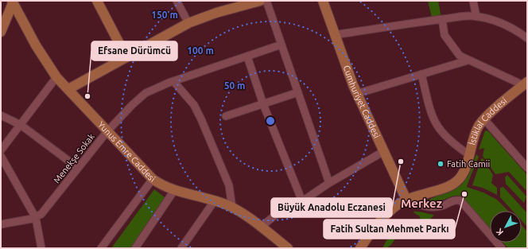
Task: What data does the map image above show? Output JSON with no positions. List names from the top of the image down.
{
  "streets": {
    "street": [
      "Cumhuriyet Caddesi",
      "İstiklal Caddesi",
      "Yunus Emre Caddesi",
      "Menekşe Sokak"
    ]
  },
  "crossings": [
    ["Cumhuriyet Caddesi", "İstiklal Caddesi"],
    ["Yunus Emre Caddesi", "Menekşe Sokak"]
  ],
  "districts": ["Merkez"],
  "places": [
    "Efsane Dürümcü",
    "Büyük Anadolu Eczanesi",
    "Fatih Camii",
    "Fatih Sultan Mehmet Parkı"
  ],
  "north": "bottom left",
  "rings": ["150 m", "100 m", "50 m"]
}
